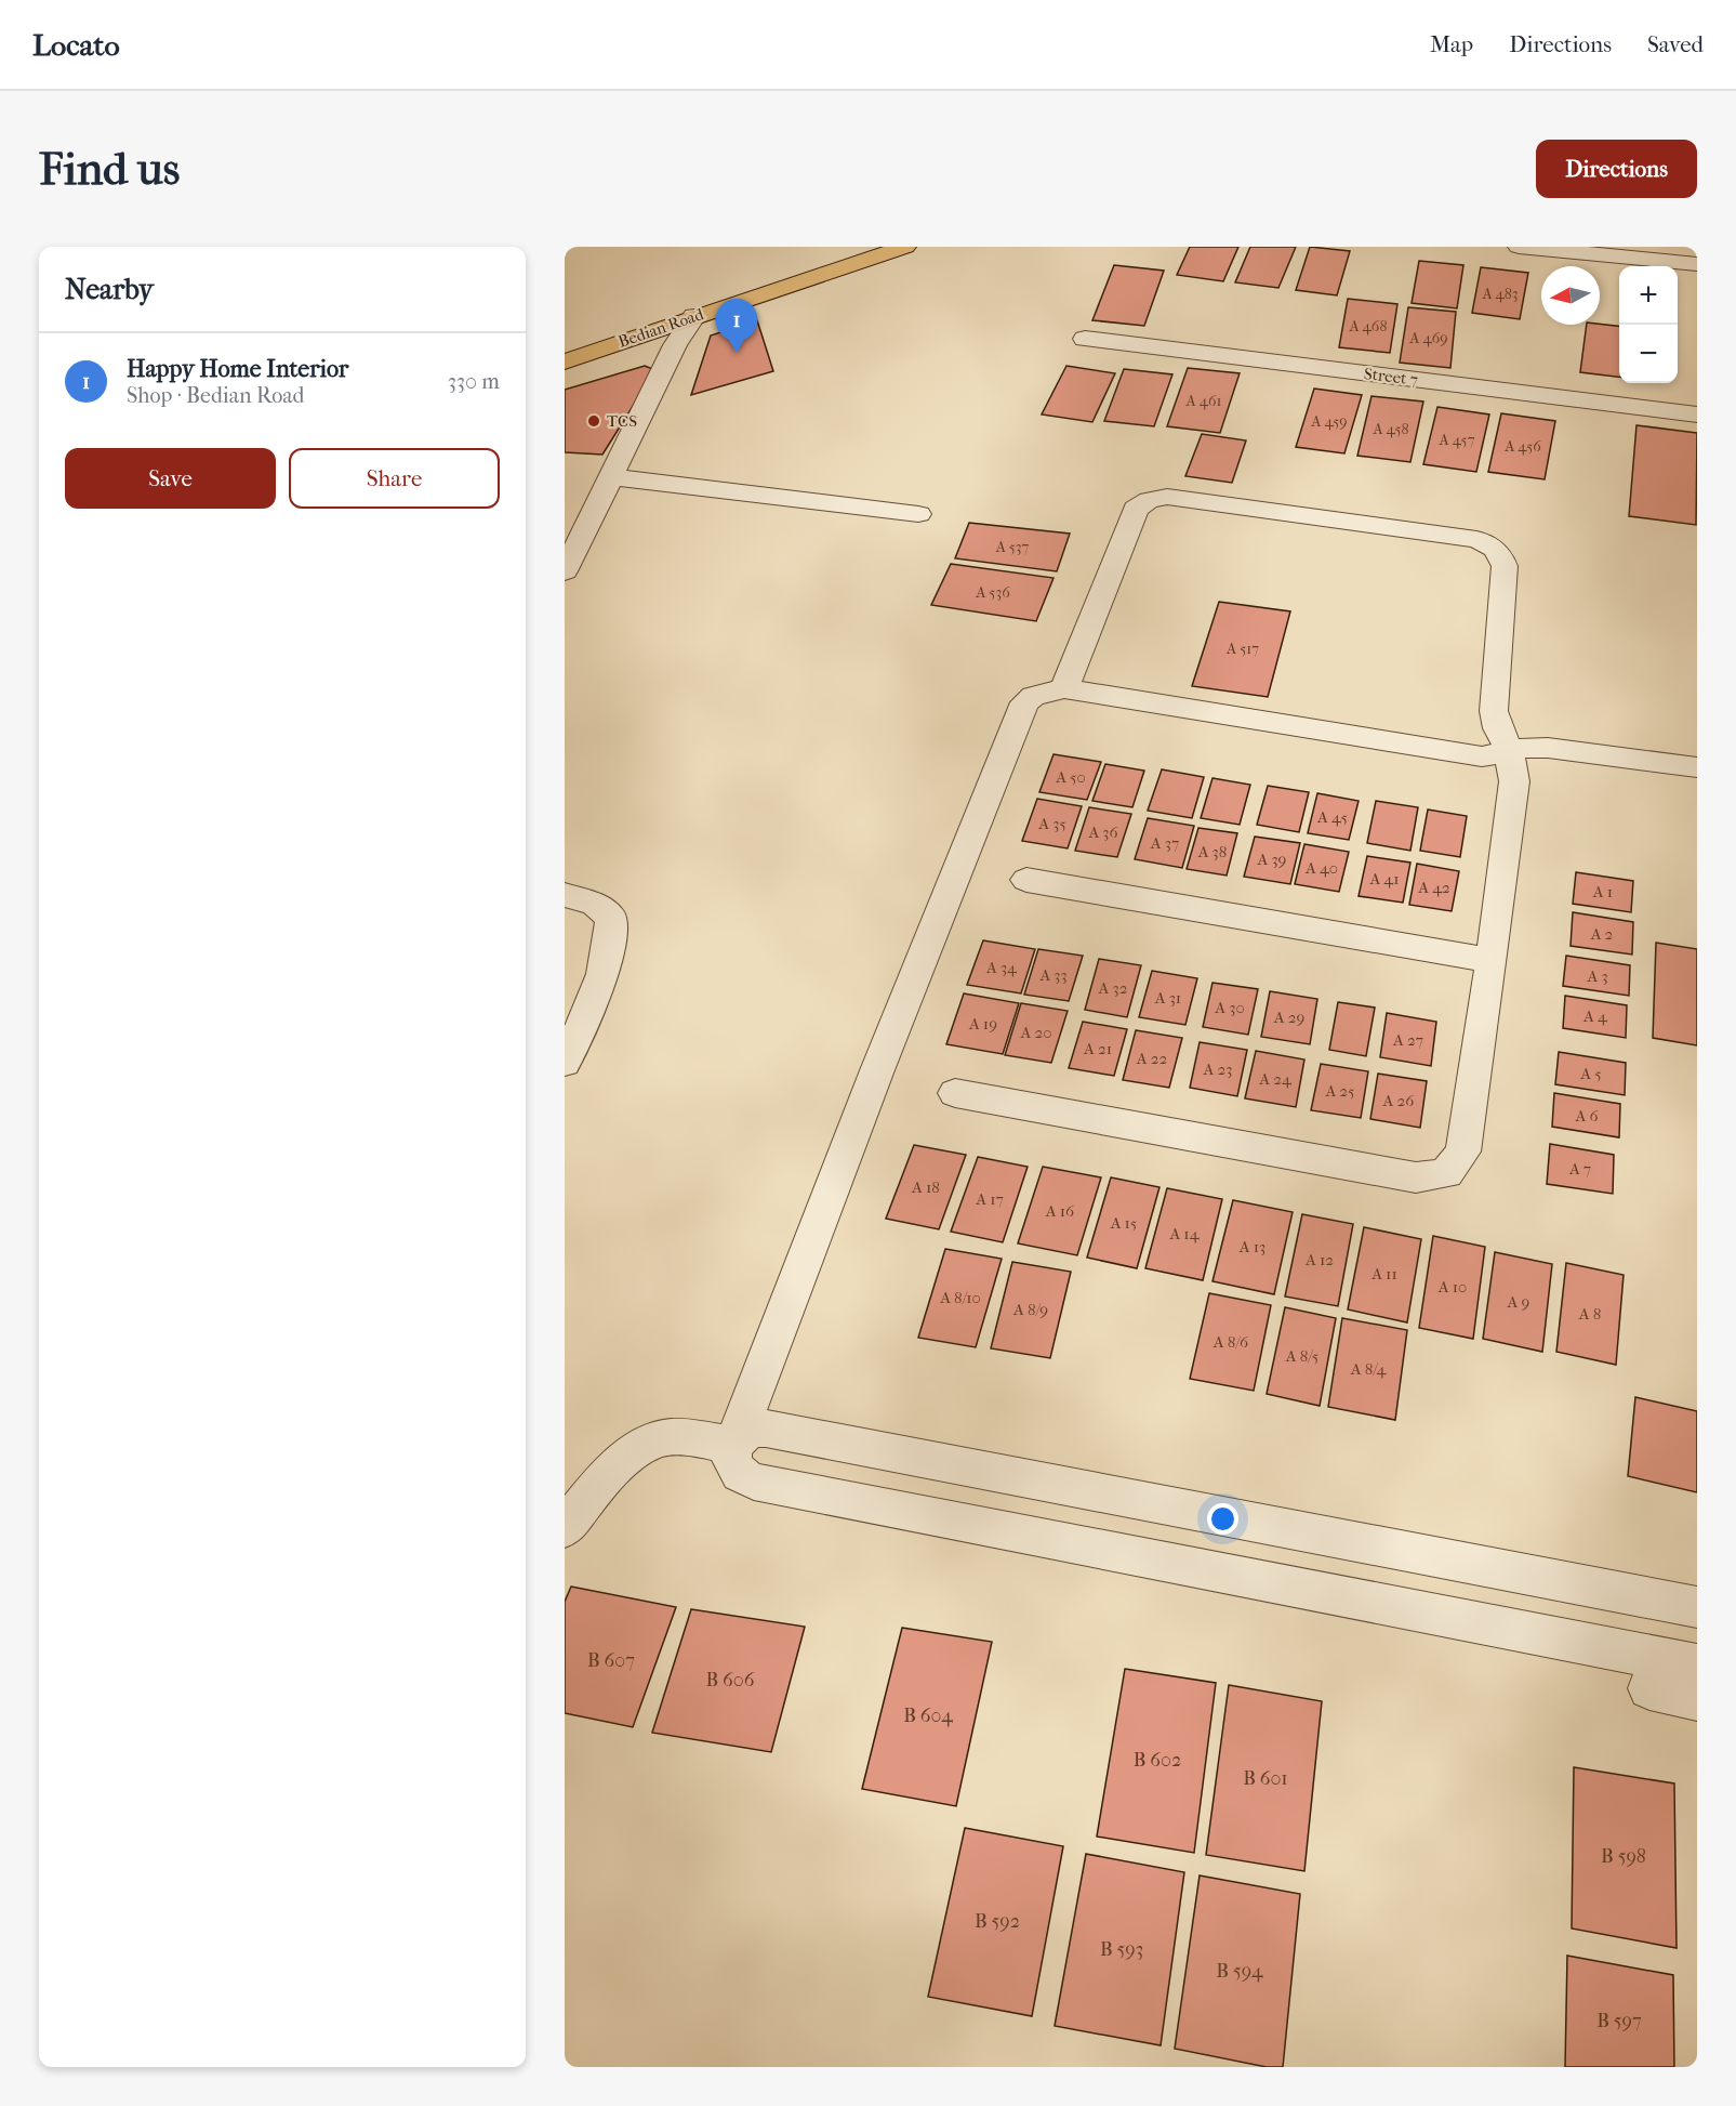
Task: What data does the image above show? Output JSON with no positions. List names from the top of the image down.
{
  "streets": {
    "main road": ["Bedian Road"],
    "street": ["Street 7"]
  },
  "places": ["TCS"],
  "house_numbers": [
    "A 483",
    "A 468",
    "A 469",
    "A 461",
    "A 459",
    "A 458",
    "A 457",
    "A 456",
    "A 537",
    "A 536",
    "A 517",
    "A 50",
    "A 45",
    "A 35",
    "A 36",
    "A 37",
    "A 38",
    "A 39",
    "A 40",
    "A 41",
    "A 42",
    "A 1",
    "A 2",
    "A 34",
    "A 33",
    "A 3",
    "A 32",
    "A 31",
    "A 30",
    "A 4",
    "A 29",
    "A 19",
    "A 20",
    "A 27",
    "A 21",
    "A 22",
    "A 23",
    "A 5",
    "A 24",
    "A 25",
    "A 26",
    "A 6",
    "A 7",
    "A 18",
    "A 17",
    "A 16",
    "A 15",
    "A 14",
    "A 13",
    "A 12",
    "A 11",
    "A 10",
    "A 8/10",
    "A 9",
    "A 8/9",
    "A 8",
    "A 8/6",
    "A 8/5",
    "A 8/4",
    "B 607",
    "B 606",
    "B 604",
    "B 602",
    "B 601",
    "B 598",
    "B 592",
    "B 593",
    "B 594",
    "B 597"
  ],
  "north": "left",
  "page": {
    "header": "Locato",
    "nav": ["Map", "Directions", "Saved"],
    "buttons": [
      "Directions",
      ["Save", "Share"]
    ],
    "title": "Find us",
    "heading": "Nearby",
    "map_buttons": ["+", "−"],
    "pins": "1",
    "list": [
      {
        "mark": "1",
        "name": "Happy Home Interior",
        "note": "Shop · Bedian Road",
        "value": "330 m"
      }
    ]
  }
}
